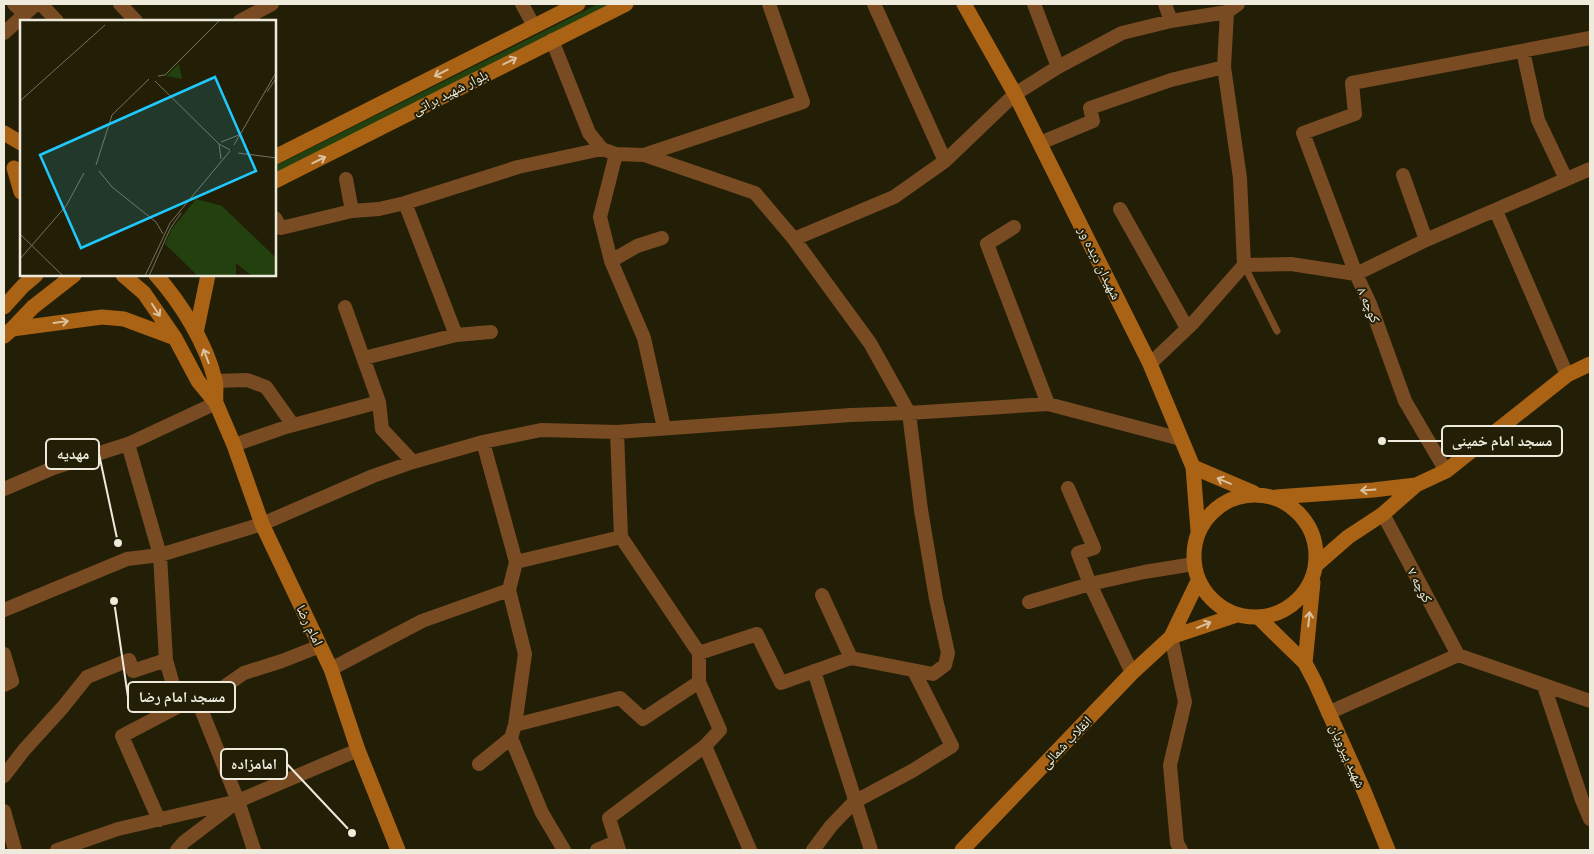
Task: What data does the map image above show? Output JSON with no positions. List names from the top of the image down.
{
  "streets": {
    "main road": [
      "بلوار شهید براتی",
      "شهیدان دیده ور",
      "امام رضا",
      "انقلاب شمالی",
      "شهید پیرویان"
    ],
    "street": ["کوچه ۸", "کوچه ۷"]
  },
  "places": [
    "مسجد امام خمینی",
    "مهدیه",
    "مسجد امام رضا",
    "امامزاده"
  ]
}
